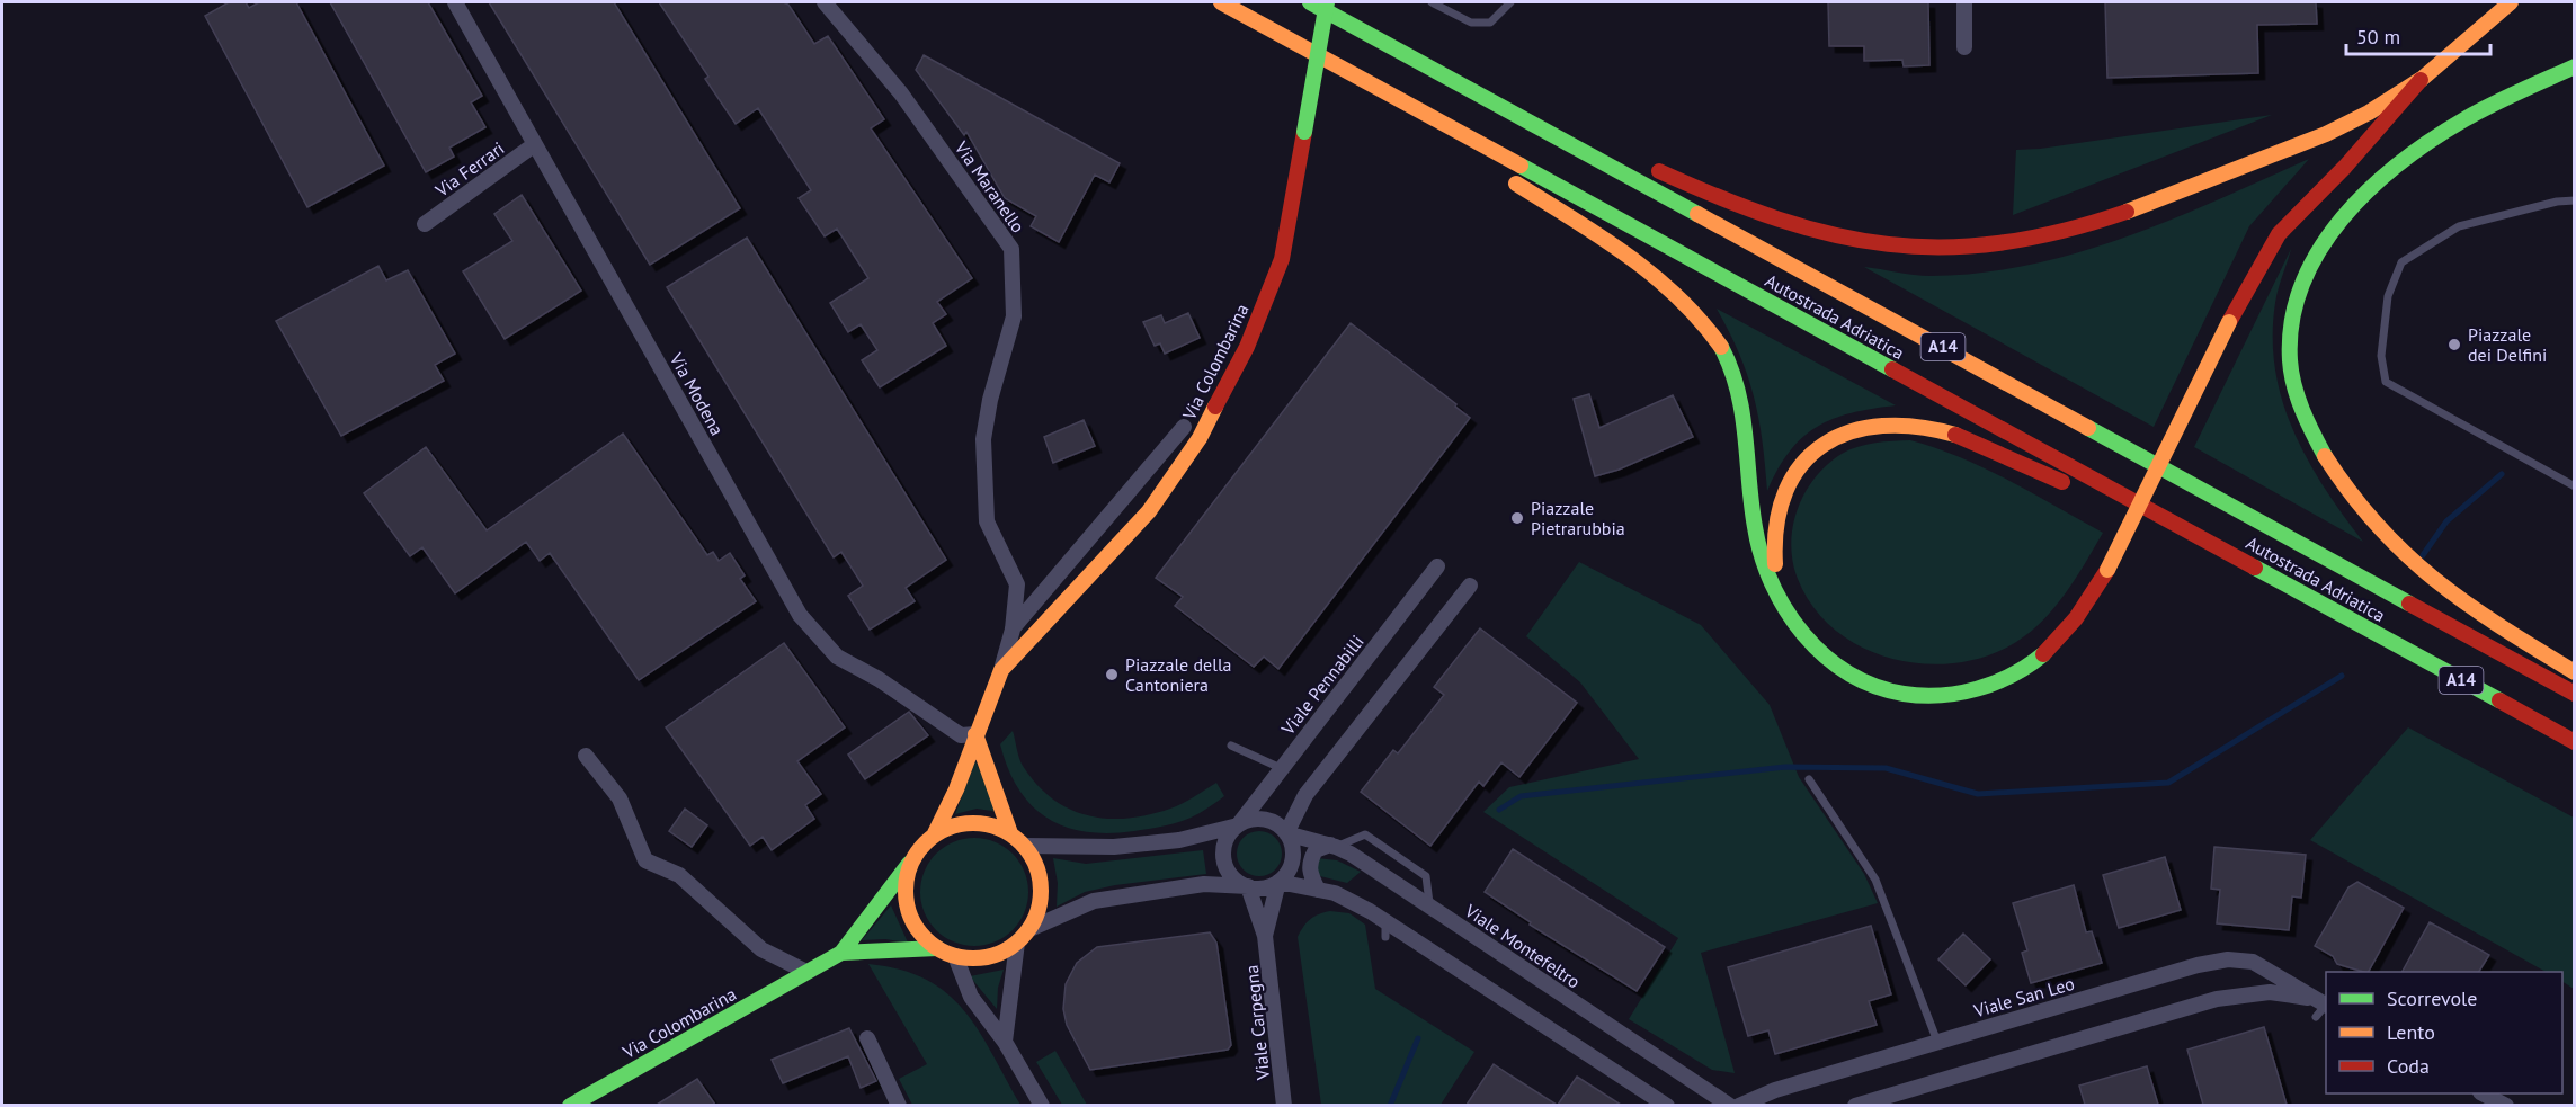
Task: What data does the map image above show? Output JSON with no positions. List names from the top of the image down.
{
  "streets": {
    "main road": ["Autostrada Adriatica", "A14", "Via Colombarina"],
    "street": [
      "Via Ferrari",
      "Via Maranello",
      "Via Modena",
      "Viale Pennabilli",
      "Viale Montefeltro",
      "Viale San Leo",
      "Viale Carpegna"
    ]
  },
  "crossings": [
    ["Via Ferrari", "Via Modena"],
    ["Via Maranello", "Via Colombarina"],
    ["Via Colombarina", "Via Modena"],
    ["Viale Pennabilli", "Viale Montefeltro"],
    ["Viale Pennabilli", "Viale Carpegna"],
    ["Viale Montefeltro", "Viale Carpegna"]
  ],
  "places": ["Piazzale dei Delfini", "Piazzale Pietrarubbia", "Piazzale della Cantoniera"],
  "legend": ["Scorrevole", "Lento", "Coda"],
  "scale_bar": "50 m"
}
